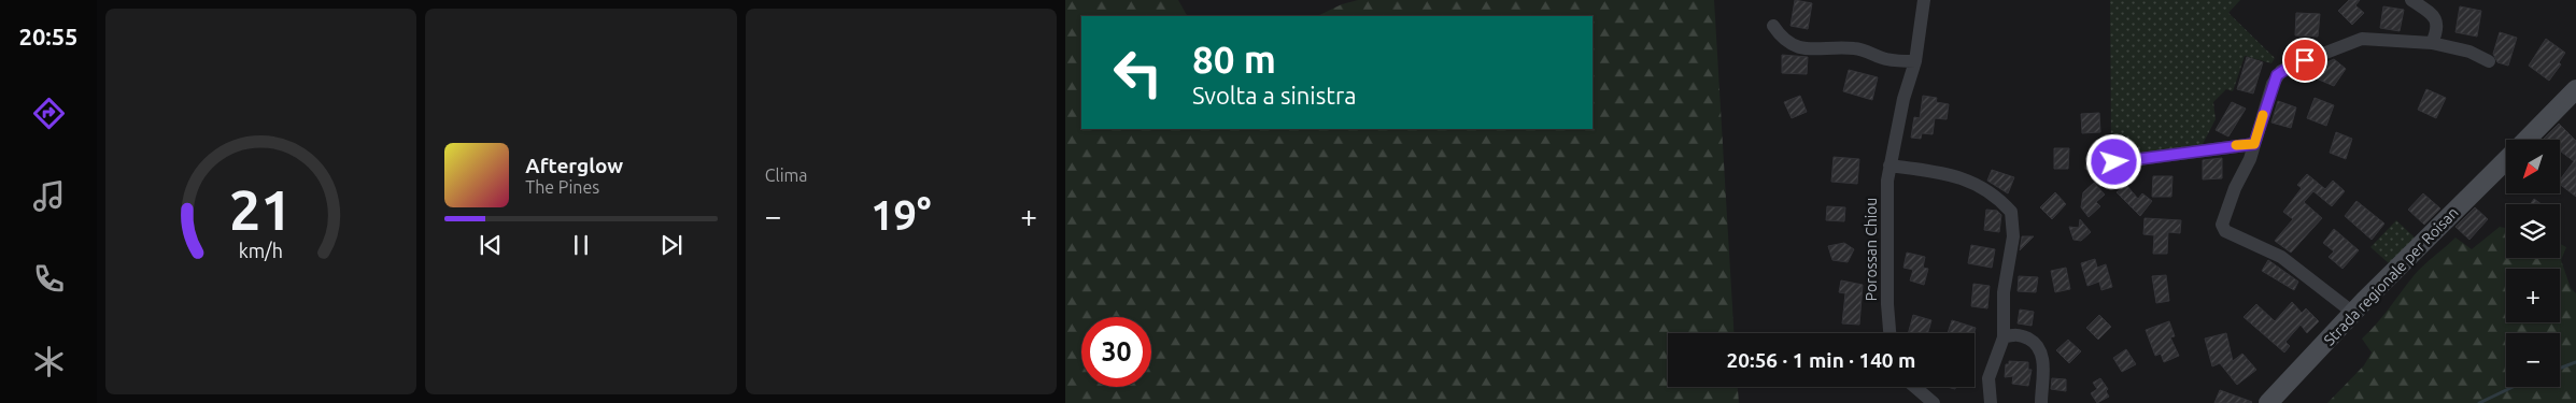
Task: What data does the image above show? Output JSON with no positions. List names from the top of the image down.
{
  "streets": {
    "main road": ["Strada regionale per Roisan"],
    "street": ["Porossan Chiou"]
  },
  "north": "bottom left",
  "page": {
    "tabs": "20:55",
    "tile": "Clima",
    "turn": ["80 m", "Svolta a sinistra"],
    "map_buttons": ["+", "−"],
    "song": ["Afterglow", "The Pines"],
    "heat": ["−", "19°", "+"],
    "limit": "30",
    "trip": "20:56 · 1 min · 140 m",
    "gauge": ["21", "km/h"]
  }
}
